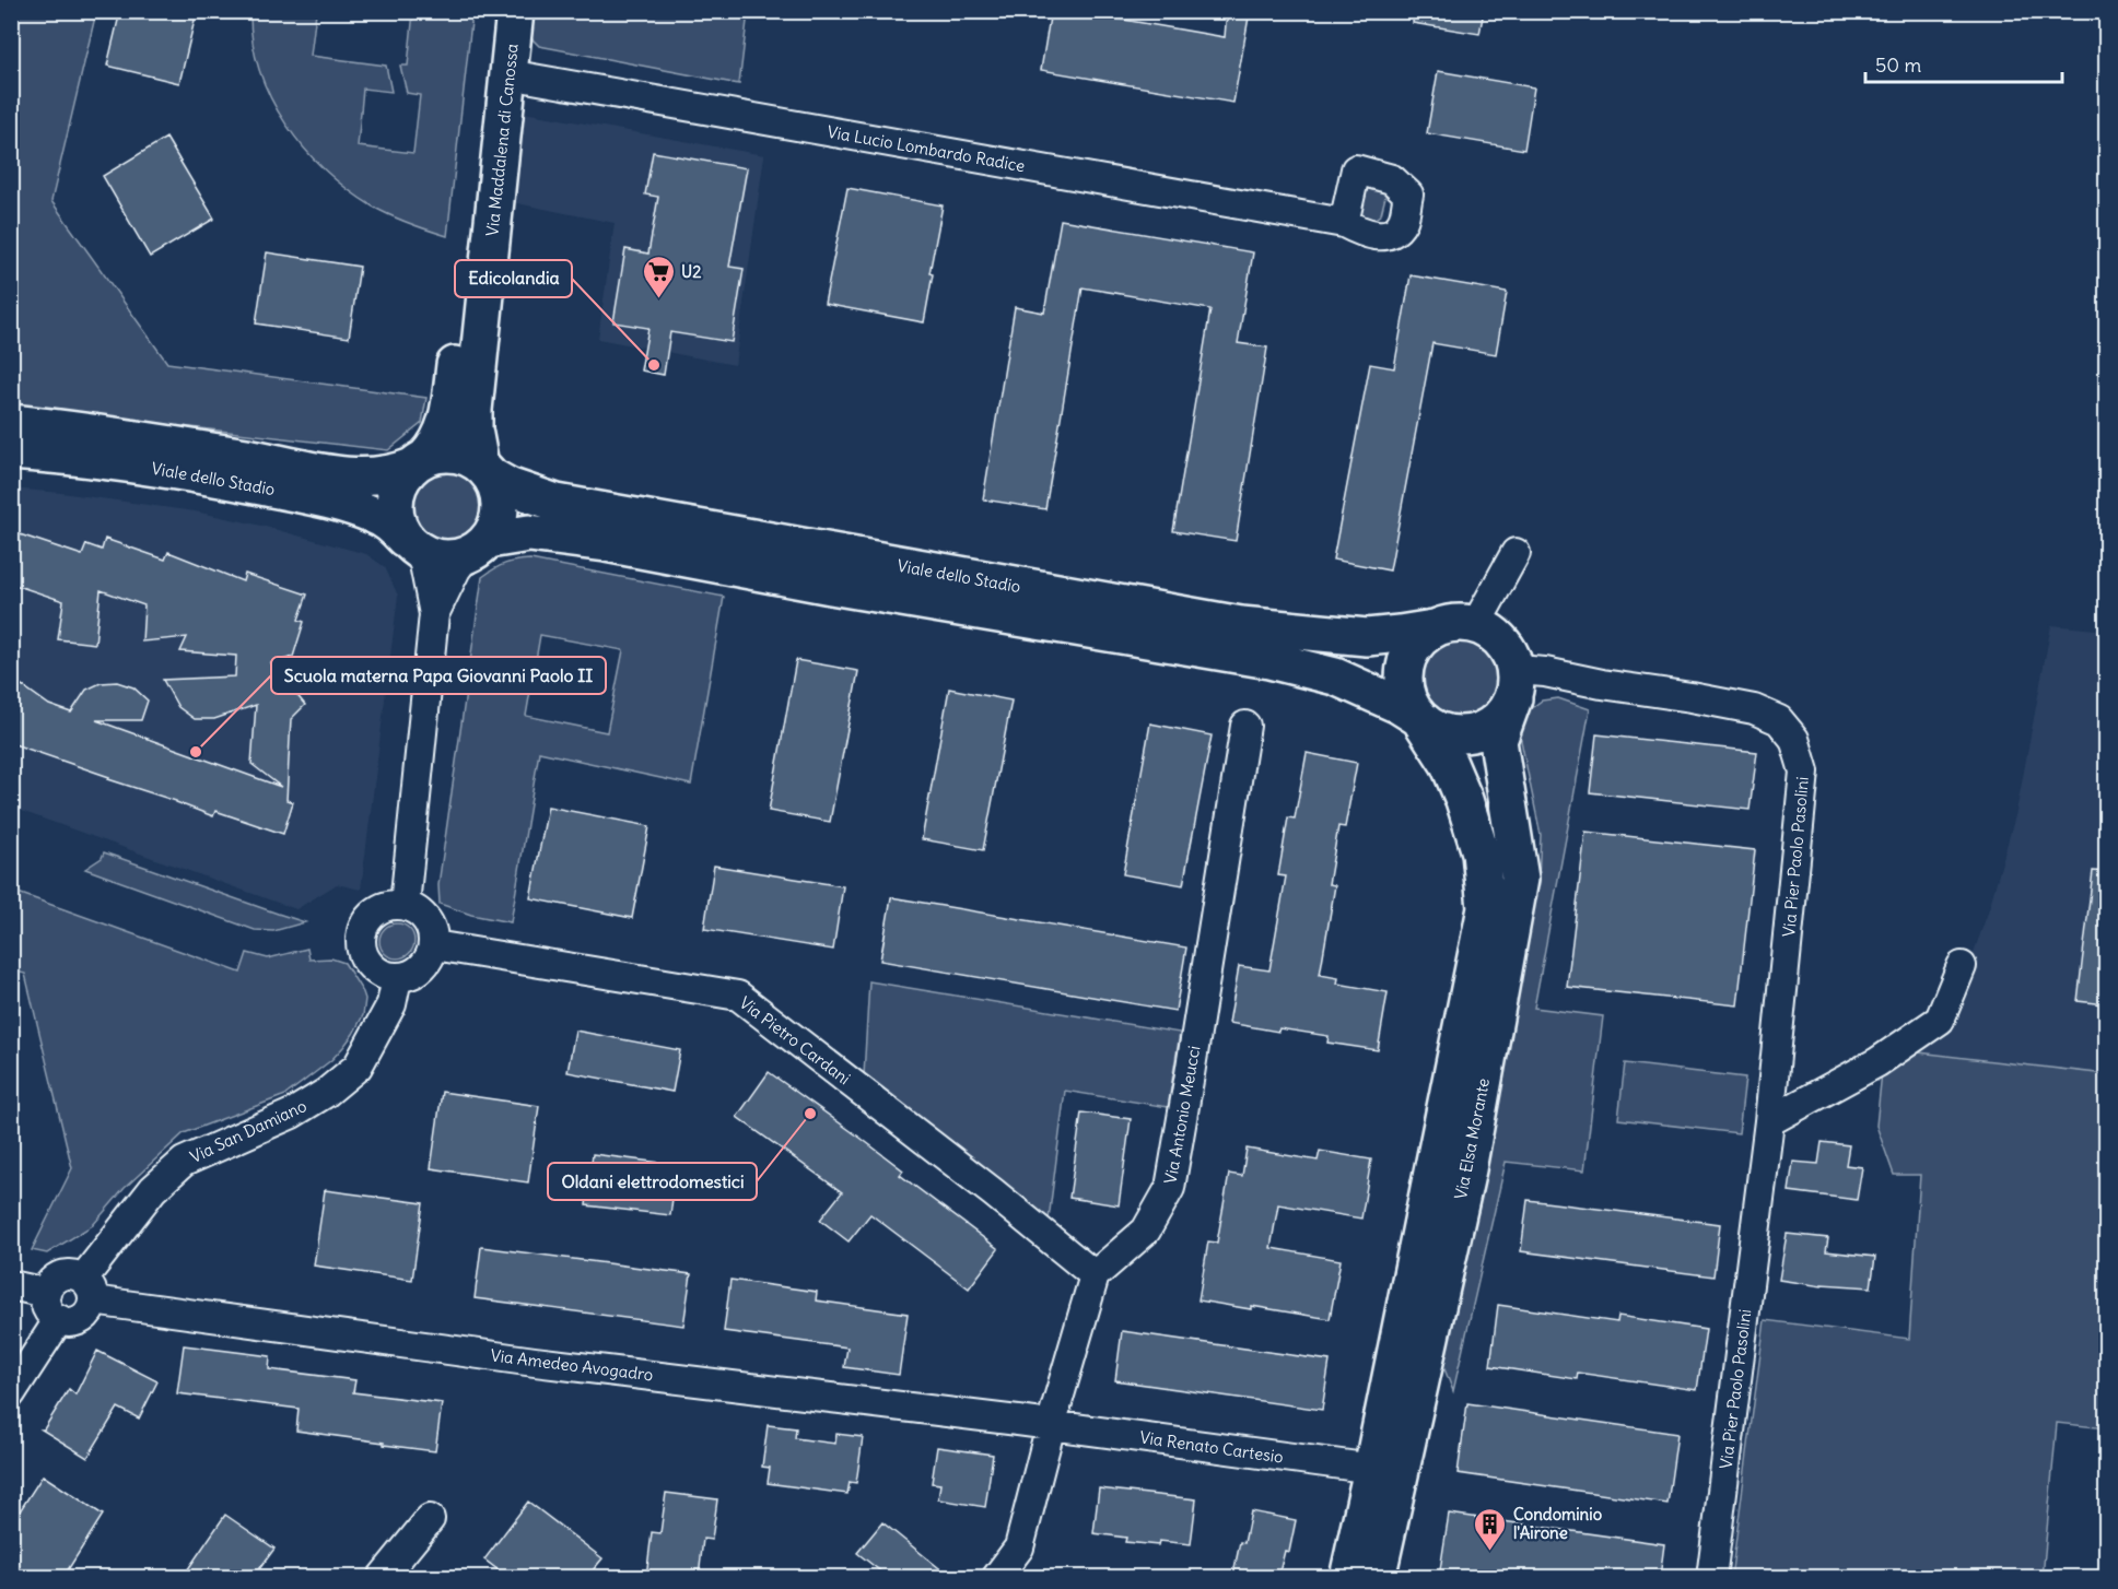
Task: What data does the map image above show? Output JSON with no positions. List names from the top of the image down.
{
  "streets": {
    "street": [
      "Via Maddalena di Canossa",
      "Via Lucio Lombardo Radice",
      "Viale dello Stadio",
      "Via Pier Paolo Pasolini",
      "Via Pietro Cardani",
      "Via Antonio Meucci",
      "Via San Damiano",
      "Via Elsa Morante",
      "Via Amedeo Avogadro",
      "Via Renato Cartesio"
    ]
  },
  "crossings": [
    ["Via Maddalena di Canossa", "Via Lucio Lombardo Radice"],
    ["Via Maddalena di Canossa", "Viale dello Stadio"],
    ["Viale dello Stadio", "Via Pier Paolo Pasolini"],
    ["Viale dello Stadio", "Via Elsa Morante"],
    ["Via Pier Paolo Pasolini", "Via Elsa Morante"],
    ["Via Pietro Cardani", "Via Antonio Meucci"],
    ["Via Pietro Cardani", "Via San Damiano"],
    ["Via San Damiano", "Via Amedeo Avogadro"],
    ["Via Elsa Morante", "Via Renato Cartesio"],
    ["Via Amedeo Avogadro", "Via Renato Cartesio"]
  ],
  "places": {
    "supermarket": ["U2"],
    "other": ["Edicolandia", "Scuola materna Papa Giovanni Paolo II", "Oldani elettrodomestici"],
    "building": ["Condominio l'Airone"]
  },
  "scale_bar": "50 m"
}
